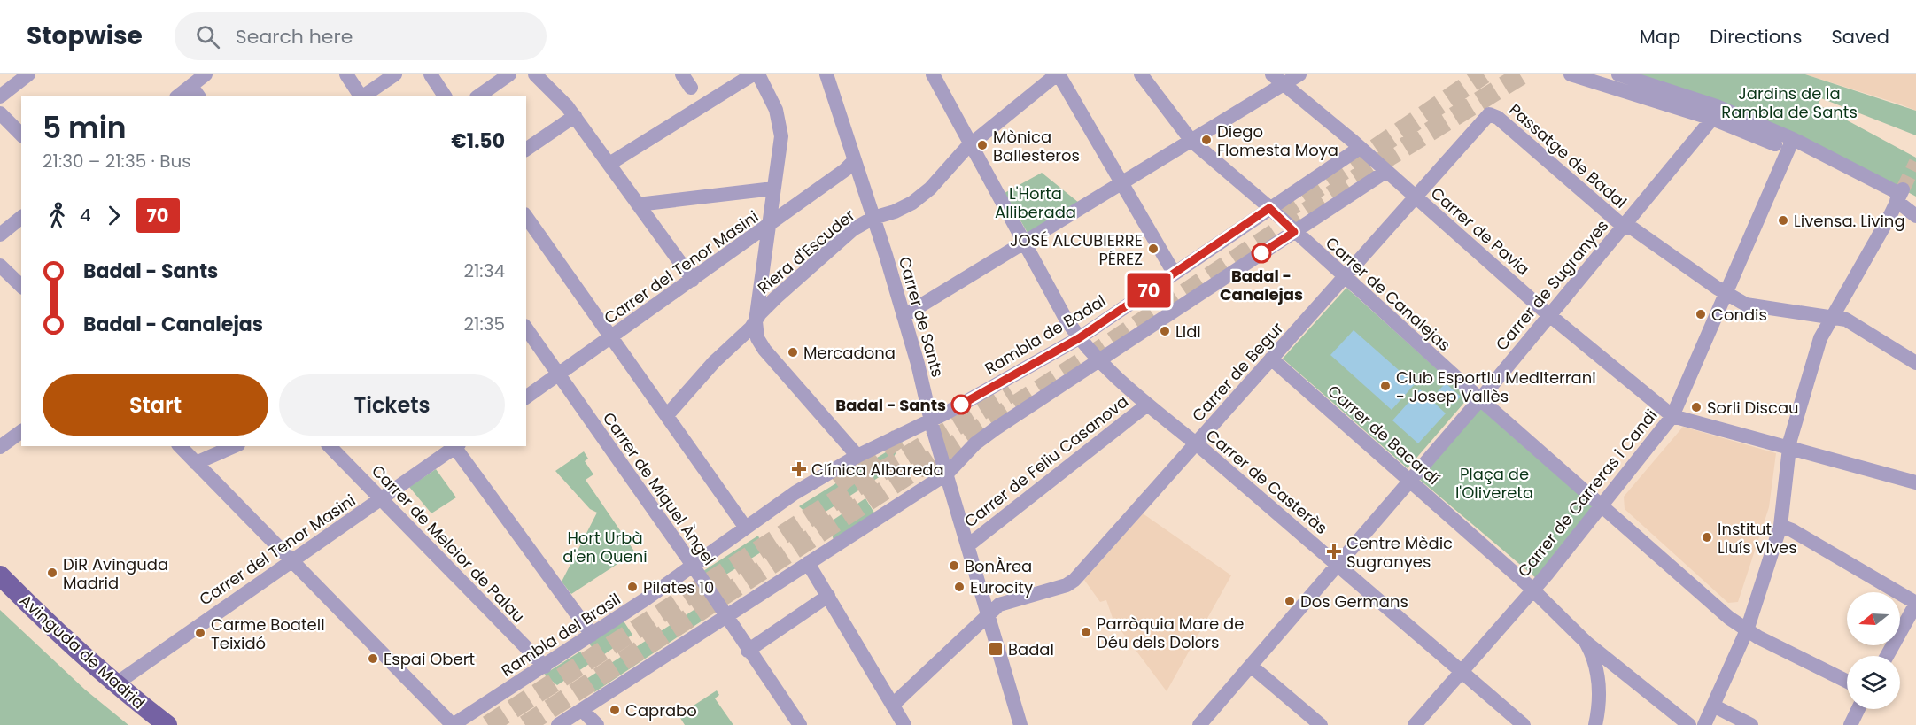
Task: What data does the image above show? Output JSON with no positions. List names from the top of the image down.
{
  "streets": {
    "main road": ["Avinguda de Madrid"],
    "street": [
      "Passatge de Badal",
      "Carrer de Pavia",
      "Riera d'Escuder",
      "Carrer del Tenor Masini",
      "Carrer de Sugranyes",
      "Carrer de Canalejas",
      "Carrer de Sants",
      "Rambla de Badal",
      "Carrer de Begur",
      "Carrer de Bacardí",
      "Carrer de Feliu Casanova",
      "Carrer de Casteràs",
      "Carrer de Miquel Àngel",
      "Carrer de Carreras i Candi",
      "Carrer de Melcior de Palau",
      "Rambla del Brasil"
    ]
  },
  "crossings": [
    ["Passatge de Badal", "Carrer de Sugranyes"],
    ["Passatge de Badal", "Carrer de Begur"],
    ["Passatge de Badal", "Carrer de Carreras i Candi"],
    ["Carrer de Pavia", "Carrer de Sugranyes"],
    ["Carrer de Pavia", "Rambla de Badal"],
    ["Carrer de Pavia", "Carrer de Begur"],
    ["Carrer de Pavia", "Carrer de Carreras i Candi"],
    ["Riera d'Escuder", "Carrer de Sants"],
    ["Riera d'Escuder", "Carrer de Casteràs"],
    ["Carrer del Tenor Masini", "Carrer de Sants"],
    ["Carrer del Tenor Masini", "Carrer de Miquel Àngel"],
    ["Carrer del Tenor Masini", "Carrer de Melcior de Palau"],
    ["Carrer del Tenor Masini", "Avinguda de Madrid"],
    ["Carrer de Sugranyes", "Carrer de Canalejas"],
    ["Carrer de Sugranyes", "Carrer de Bacardí"],
    ["Carrer de Sugranyes", "Carrer de Casteràs"],
    ["Carrer de Canalejas", "Rambla de Badal"],
    ["Carrer de Canalejas", "Carrer de Begur"],
    ["Carrer de Canalejas", "Carrer de Carreras i Candi"],
    ["Carrer de Sants", "Rambla de Badal"],
    ["Carrer de Sants", "Carrer de Begur"],
    ["Carrer de Sants", "Carrer de Feliu Casanova"],
    ["Carrer de Sants", "Rambla del Brasil"],
    ["Rambla de Badal", "Carrer de Casteràs"],
    ["Rambla de Badal", "Rambla del Brasil"],
    ["Carrer de Begur", "Carrer de Bacardí"],
    ["Carrer de Begur", "Carrer de Casteràs"],
    ["Carrer de Bacardí", "Carrer de Carreras i Candi"],
    ["Carrer de Feliu Casanova", "Carrer de Casteràs"],
    ["Carrer de Casteràs", "Carrer de Carreras i Candi"],
    ["Carrer de Miquel Àngel", "Rambla del Brasil"],
    ["Carrer de Melcior de Palau", "Rambla del Brasil"]
  ],
  "parks": [
    "Jardins de la Rambla de Sants",
    "L'Horta Alliberada",
    "Plaça de l'Olivereta",
    "Hort Urbà d'en Queni"
  ],
  "places": {
    "other": [
      "Diego Flomesta Moya",
      "Mònica Ballesteros",
      "Livensa. Living",
      "JOSÉ ALCUBIERRE PÉREZ",
      "Badal - Canalejas",
      "Condis",
      "Lidl",
      "Mercadona",
      "Club Esportiu Mediterrani - Josep Vallès",
      "Badal - Sants",
      "Sorli Discau",
      "Institut Lluís Vives",
      "BonÀrea",
      "DiR Avinguda Madrid",
      "Pilates 10",
      "Eurocity",
      "Dos Germans",
      "Parròquia Mare de Déu dels Dolors",
      "Carme Boatell Teixidó",
      "Espai Obert",
      "Caprabo"
    ],
    "health": ["Clínica Albareda", "Centre Mèdic Sugranyes"],
    "transit": ["Badal"]
  },
  "lines": ["bus line 70"],
  "north": "left",
  "page": {
    "header": "Stopwise",
    "search": "Search here",
    "nav": ["Map", "Directions", "Saved"],
    "on_map": "70",
    "heading": ["5 min", "21:30 – 21:35 · Bus", "€1.50"],
    "legs": ["4", "70"],
    "list": [
      {
        "name": "Badal - Sants",
        "value": "21:34"
      },
      {
        "name": "Badal - Canalejas",
        "value": "21:35"
      }
    ],
    "buttons": ["Start", "Tickets"]
  }
}
